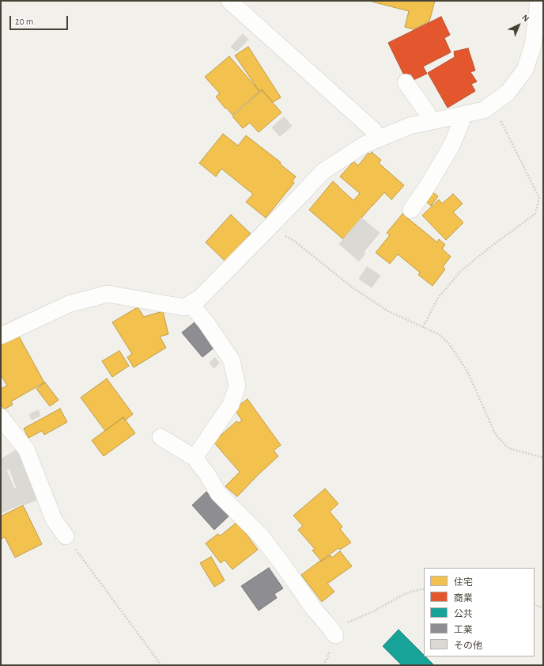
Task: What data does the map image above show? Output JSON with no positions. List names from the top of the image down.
{
  "legend": [
    "住宅",
    "商業",
    "公共",
    "工業",
    "その他"
  ],
  "scale_bar": "20 m",
  "north": "top right"
}
